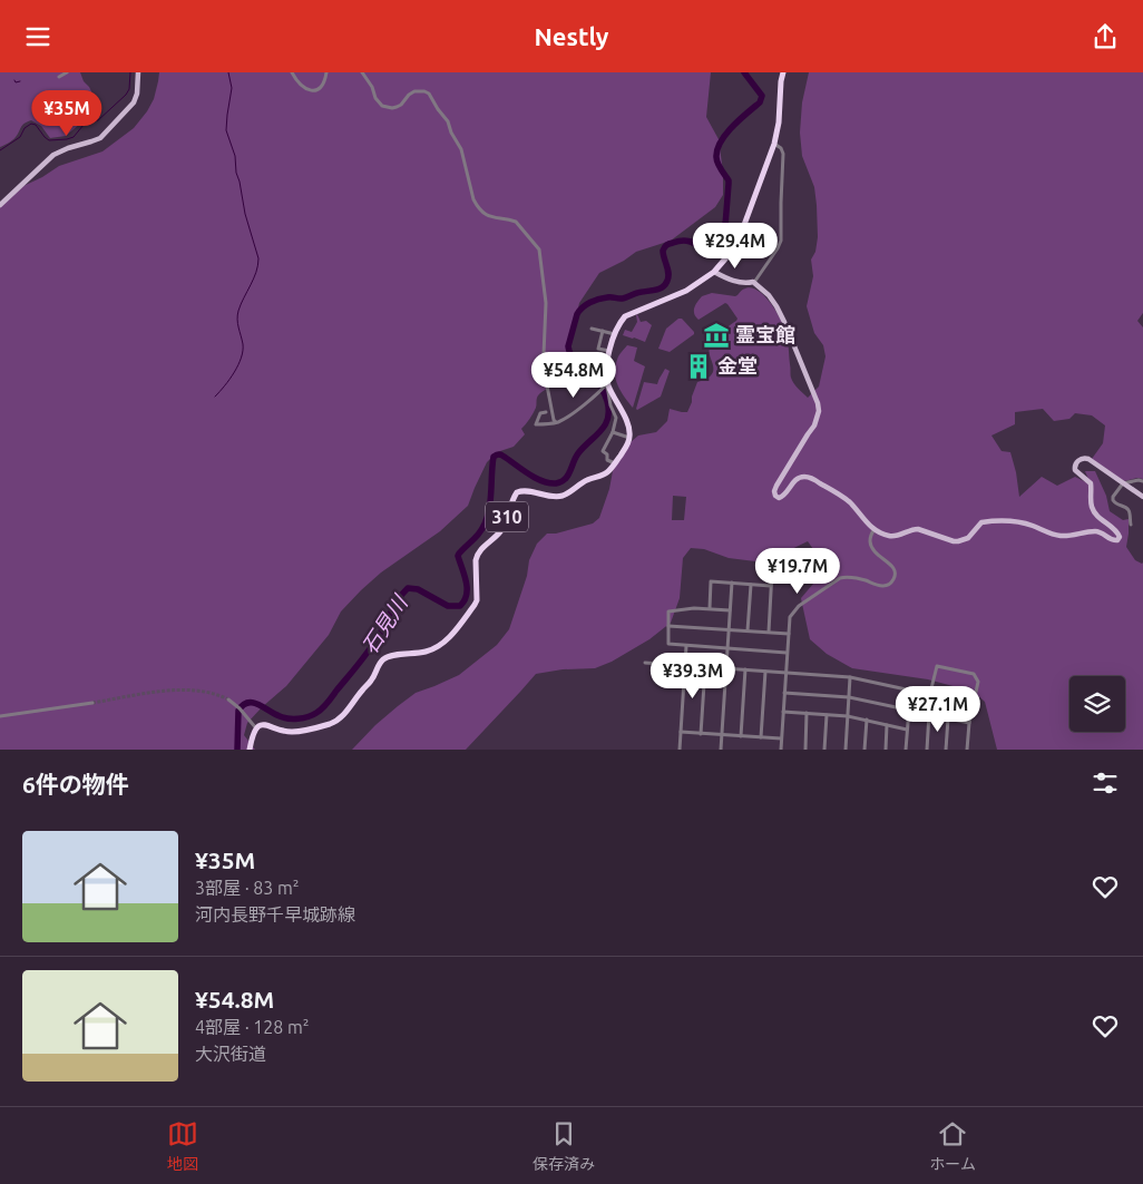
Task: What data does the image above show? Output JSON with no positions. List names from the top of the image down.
{
  "streets": {
    "highway": ["310"]
  },
  "water": ["石見川"],
  "places": {
    "museum": ["霊宝館"],
    "building": ["金堂"]
  },
  "page": {
    "header": "Nestly",
    "price": [
      "¥35M",
      "¥29.4M",
      "¥54.8M",
      "¥19.7M",
      "¥39.3M",
      "¥27.1M"
    ],
    "heading": "6件の物件",
    "list": [
      {
        "name": "¥35M",
        "note": "3部屋 · 83 m² · 河内長野千早城跡線"
      },
      {
        "name": "¥54.8M",
        "note": "4部屋 · 128 m² · 大沢街道"
      }
    ],
    "tabs": ["地図", "保存済み", "ホーム"]
  }
}
